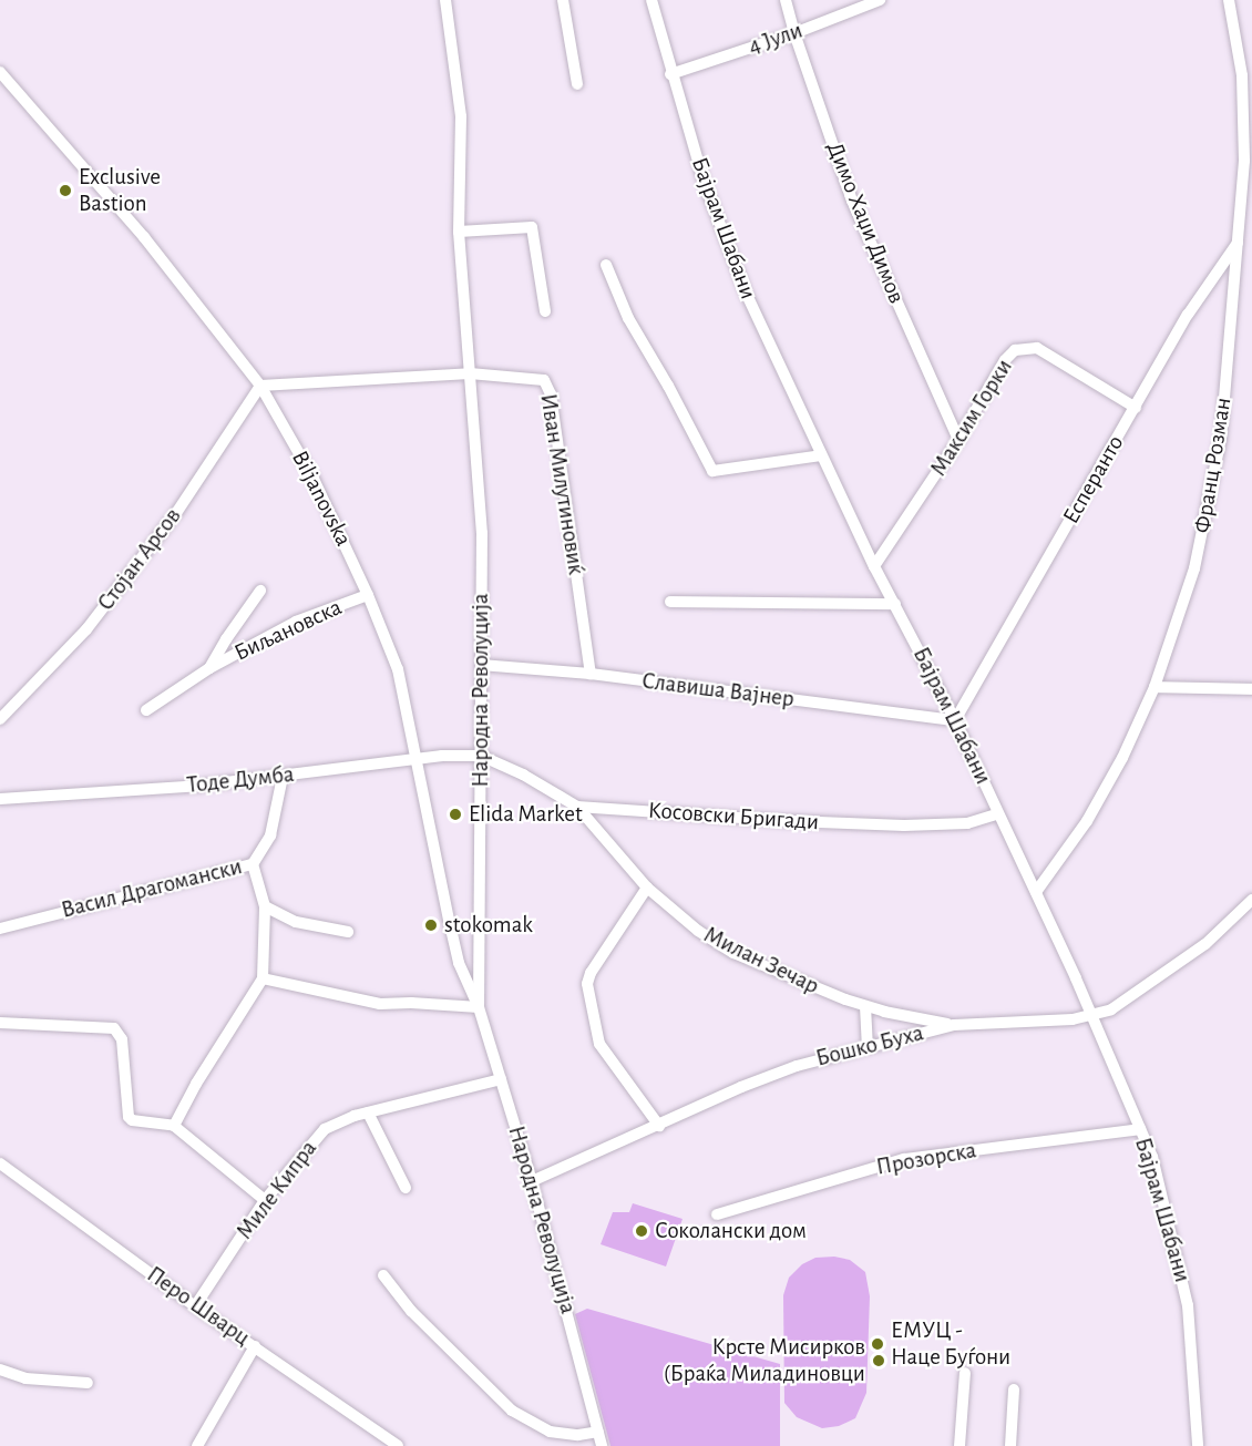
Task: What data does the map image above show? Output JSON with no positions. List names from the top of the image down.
{
  "streets": {
    "street": [
      "4 Јули",
      "Димо Хаџи Димов",
      "Бајрам Шабани",
      "Максим Горки",
      "Франц Розман",
      "Есперанто",
      "Иван Милутиновиќ",
      "Biljanovska",
      "Стојан Арсов",
      "Биљановска",
      "Народна Револуција",
      "Славиша Вајнер",
      "Тоде Думба",
      "Косовски Бригади",
      "Васил Драгомански",
      "Милан Зечар",
      "Бошко Буха",
      "Прозорска",
      "Миле Кипра",
      "Перо Шварц"
    ]
  },
  "crossings": [
    ["4 Јули", "Димо Хаџи Димов"],
    ["4 Јули", "Бајрам Шабани"],
    ["Димо Хаџи Димов", "Максим Горки"],
    ["Бајрам Шабани", "Максим Горки"],
    ["Бајрам Шабани", "Франц Розман"],
    ["Бајрам Шабани", "Есперанто"],
    ["Бајрам Шабани", "Славиша Вајнер"],
    ["Бајрам Шабани", "Косовски Бригади"],
    ["Бајрам Шабани", "Бошко Буха"],
    ["Бајрам Шабани", "Прозорска"],
    ["Максим Горки", "Есперанто"],
    ["Франц Розман", "Есперанто"],
    ["Есперанто", "Славиша Вајнер"],
    ["Иван Милутиновиќ", "Biljanovska"],
    ["Иван Милутиновиќ", "Стојан Арсов"],
    ["Иван Милутиновиќ", "Народна Револуција"],
    ["Иван Милутиновиќ", "Славиша Вајнер"],
    ["Biljanovska", "Стојан Арсов"],
    ["Biljanovska", "Биљановска"],
    ["Biljanovska", "Народна Револуција"],
    ["Biljanovska", "Тоде Думба"],
    ["Народна Револуција", "Славиша Вајнер"],
    ["Народна Револуција", "Тоде Думба"],
    ["Народна Револуција", "Косовски Бригади"],
    ["Народна Револуција", "Бошко Буха"],
    ["Народна Револуција", "Миле Кипра"],
    ["Тоде Думба", "Косовски Бригади"],
    ["Тоде Думба", "Васил Драгомански"],
    ["Косовски Бригади", "Милан Зечар"],
    ["Милан Зечар", "Бошко Буха"],
    ["Миле Кипра", "Перо Шварц"]
  ],
  "places": [
    "Exclusive Bastion",
    "Elida Market",
    "stokomak",
    "Соколански дом",
    "ЕМУЦ - Наце Буѓони",
    "Крсте Мисирков (Браќа Миладиновци"
  ]
}
